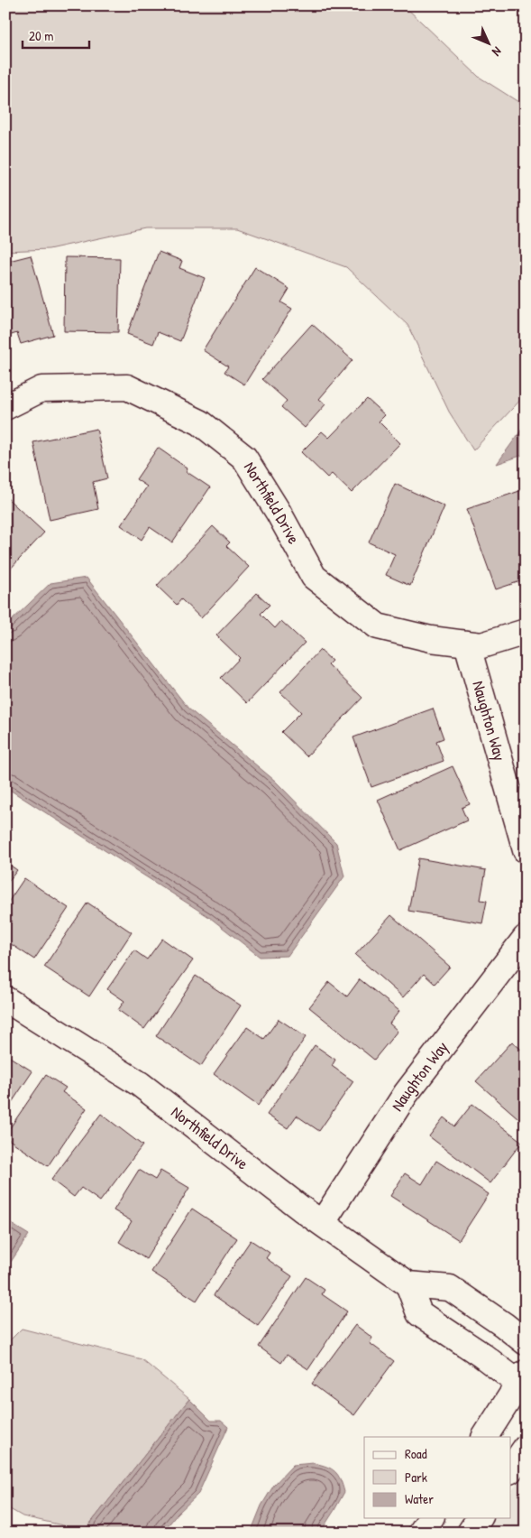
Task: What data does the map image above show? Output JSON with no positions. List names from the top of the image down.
{
  "streets": {
    "street": ["Northfield Drive", "Naughton Way"]
  },
  "crossings": [
    ["Northfield Drive", "Naughton Way"]
  ],
  "legend": ["Road", "Park", "Water"],
  "scale_bar": "20 m",
  "north": "bottom right"
}
